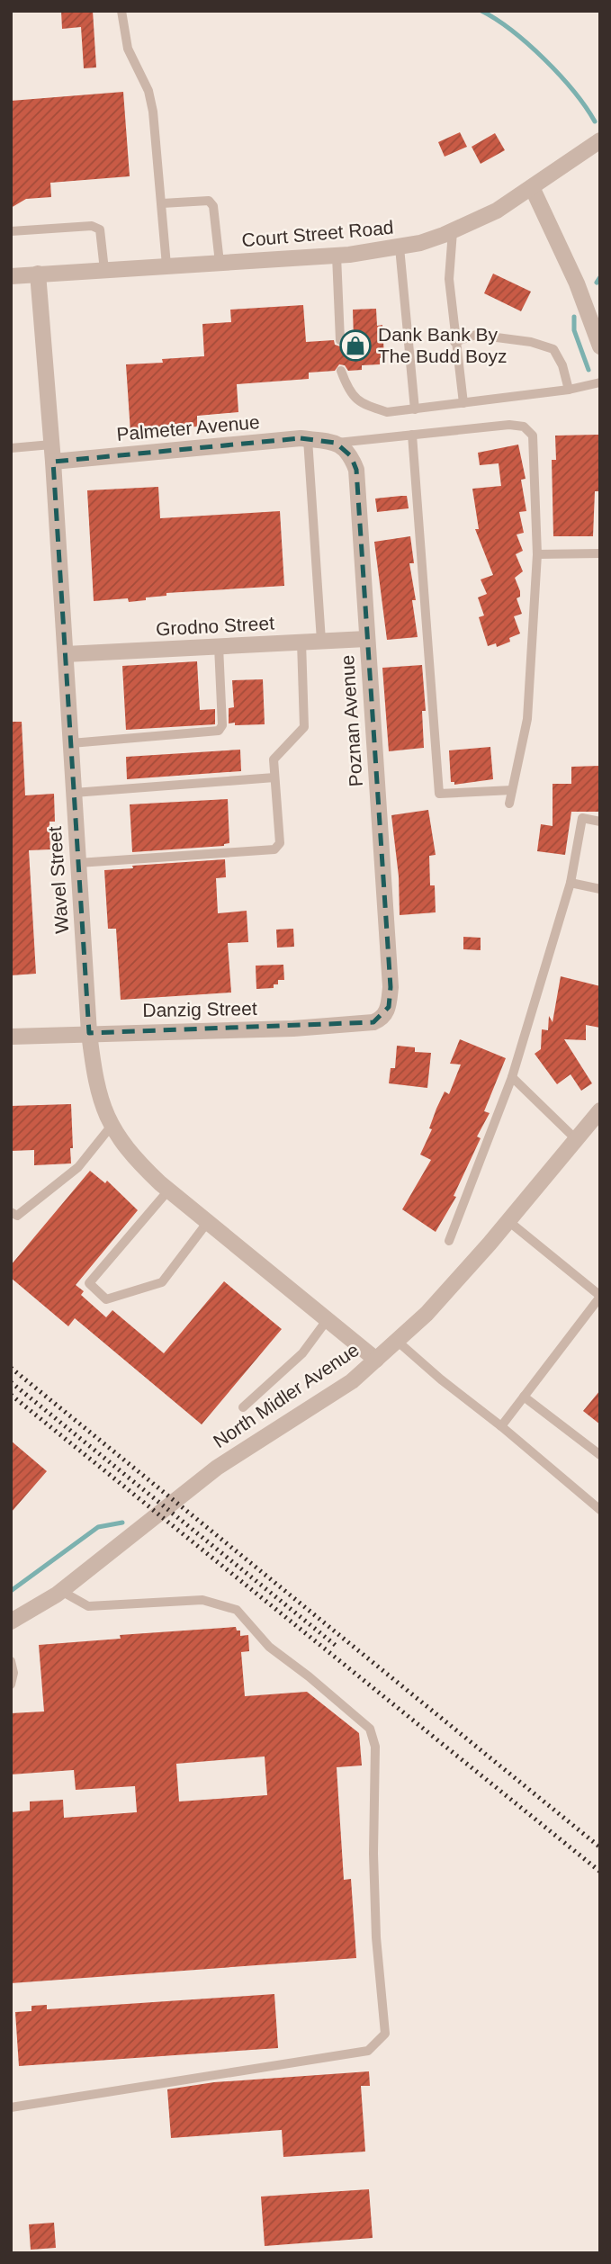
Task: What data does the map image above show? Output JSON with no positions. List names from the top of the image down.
{
  "streets": {
    "street": [
      "Court Street Road",
      "Palmeter Avenue",
      "Grodno Street",
      "Poznan Avenue",
      "Wavel Street",
      "Danzig Street",
      "North Midler Avenue"
    ]
  },
  "crossings": [
    ["Court Street Road", "Wavel Street"],
    ["Palmeter Avenue", "Poznan Avenue"],
    ["Palmeter Avenue", "Wavel Street"],
    ["Grodno Street", "Poznan Avenue"],
    ["Grodno Street", "Wavel Street"],
    ["Poznan Avenue", "Danzig Street"],
    ["Wavel Street", "Danzig Street"],
    ["Wavel Street", "North Midler Avenue"]
  ],
  "places": {
    "shop": ["Dank Bank By The Budd Boyz"]
  }
}
